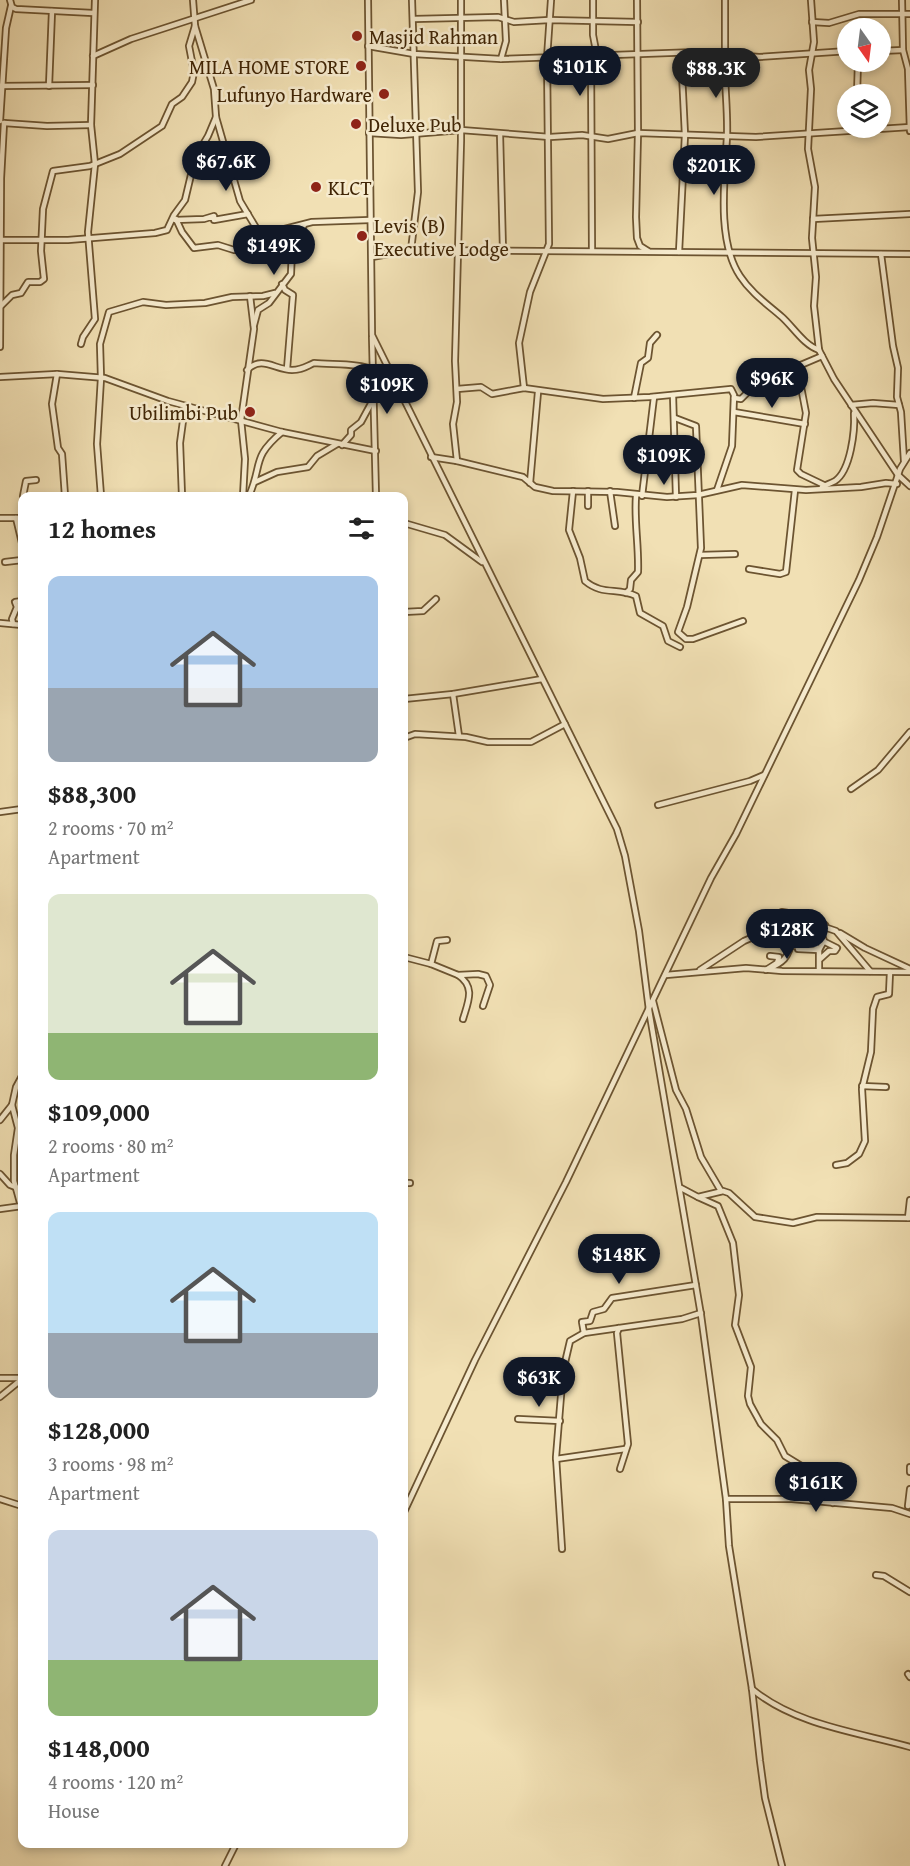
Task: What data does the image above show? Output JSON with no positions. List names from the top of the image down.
{
  "places": [
    "Masjid Rahman",
    "MILA HOME STORE",
    "Lufunyo Hardware",
    "Deluxe Pub",
    "KLCT",
    "Levis (B) Executive Lodge",
    "Ubilimbi Pub"
  ],
  "north": "bottom",
  "page": {
    "price": [
      "$101K",
      "$88.3K",
      "$67.6K",
      "$201K",
      "$149K",
      "$96K",
      "$109K",
      "$109K",
      "$128K",
      "$148K",
      "$63K",
      "$161K"
    ],
    "heading": "12 homes",
    "list": [
      {
        "name": "$88,300",
        "note": "2 rooms · 70 m² · Apartment"
      },
      {
        "name": "$109,000",
        "note": "2 rooms · 80 m² · Apartment"
      },
      {
        "name": "$128,000",
        "note": "3 rooms · 98 m² · Apartment"
      },
      {
        "name": "$148,000",
        "note": "4 rooms · 120 m² · House"
      }
    ]
  }
}
